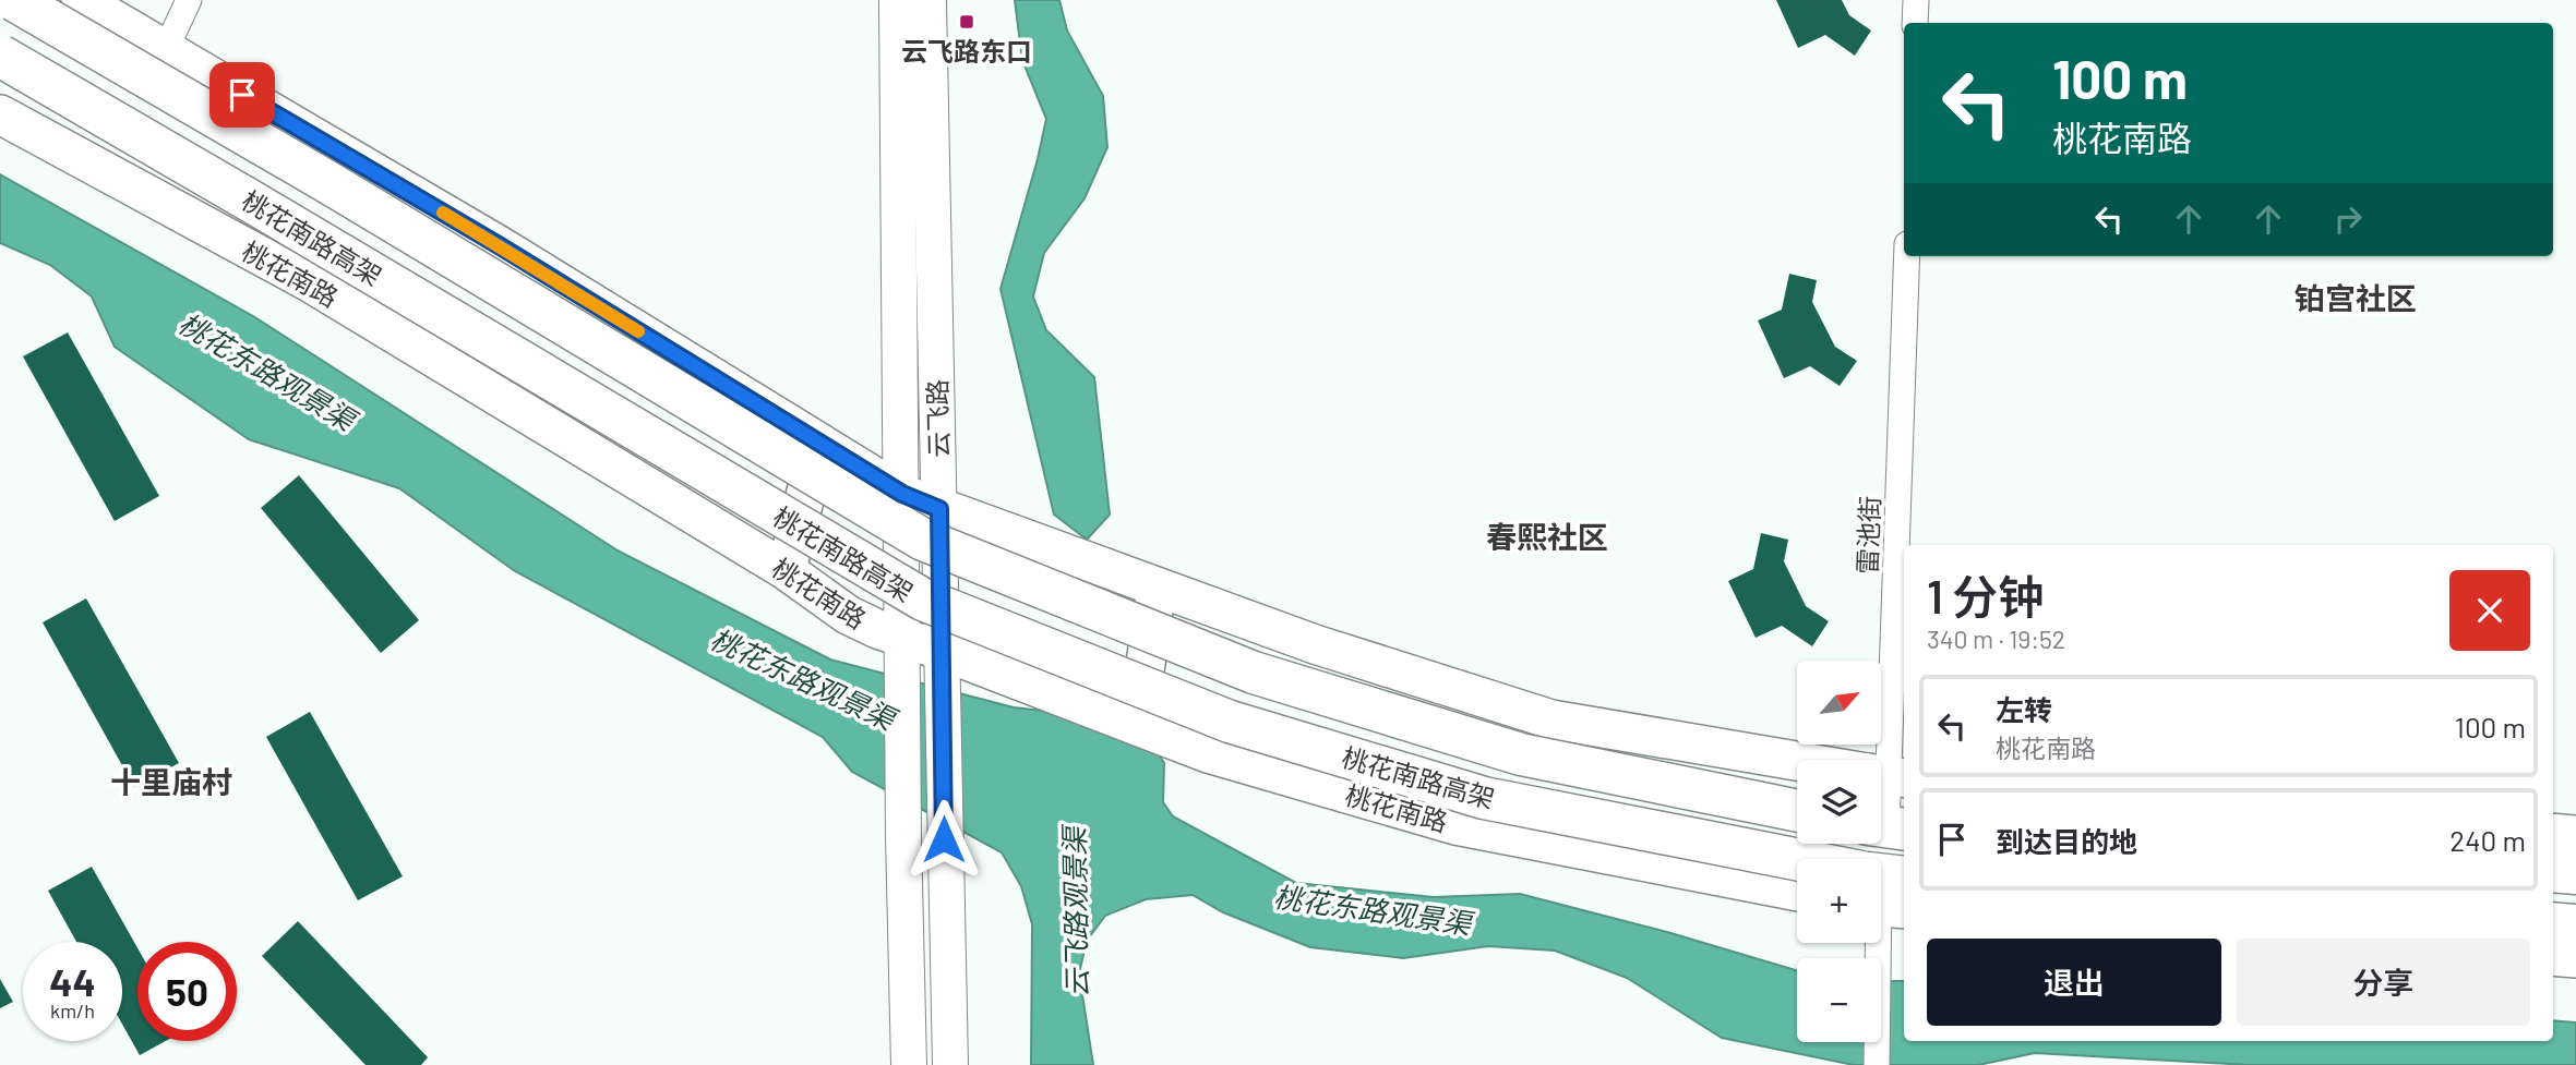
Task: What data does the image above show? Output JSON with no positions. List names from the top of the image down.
{
  "streets": {
    "highway": ["桃花南路高架"],
    "main road": ["桃花南路", "云飞路"],
    "street": ["雷池街"]
  },
  "crossings": [
    ["桃花南路", "云飞路"]
  ],
  "districts": ["铂宫社区", "春熙社区", "十里庙村"],
  "water": ["桃花东路观景渠", "云飞路观景渠"],
  "places": {
    "transit": ["云飞路东口"]
  },
  "north": "top right",
  "page": {
    "turn": ["100 m", "桃花南路"],
    "heading": ["1 分钟", "340 m · 19:52"],
    "map_buttons": ["+", "−"],
    "list": [
      {
        "name": "左转",
        "note": "桃花南路",
        "value": "100 m"
      },
      {
        "name": "到达目的地",
        "value": "240 m"
      }
    ],
    "buttons": ["退出", "分享"],
    "speed": "44 km/h",
    "limit": "50"
  }
}
